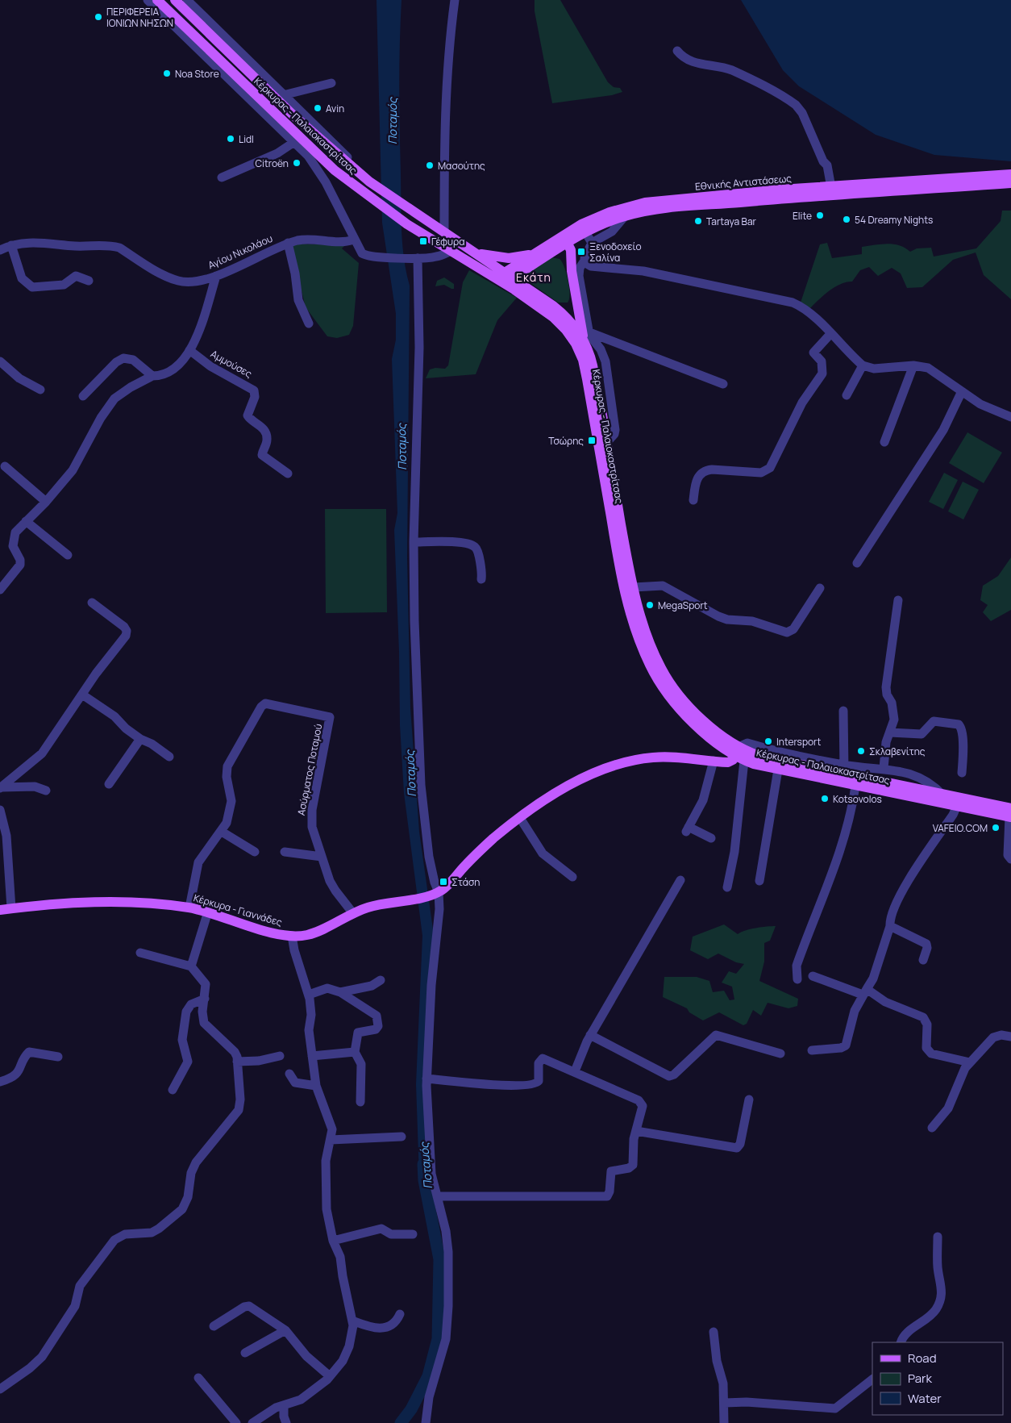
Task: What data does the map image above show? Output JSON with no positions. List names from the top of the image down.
{
  "streets": {
    "main road": ["Κέρκυρας - Παλαιοκαστρίτσας", "Εθνικής Αντιστάσεως", "Κέρκυρα - Γιαννάδες"],
    "street": ["Αγίου Νικολάου", "Αμμούσες", "Ασύρματος Ποταμού"]
  },
  "crossings": [
    ["Κέρκυρας - Παλαιοκαστρίτσας", "Εθνικής Αντιστάσεως"],
    ["Ασύρματος Ποταμού", "Κέρκυρα - Γιαννάδες"]
  ],
  "districts": ["Εκάτη"],
  "water": ["Ποταμός"],
  "places": {
    "other": [
      "ΠΕΡΙΦΕΡΕΙΑ ΙΟΝΙΩΝ ΝΗΣΩΝ",
      "Noa Store",
      "Avin",
      "Lidl",
      "Citroën",
      "Μασούτης",
      "Elite",
      "54 Dreamy Nights",
      "Tartaya Bar",
      "MegaSport",
      "Intersport",
      "Σκλαβενίτης",
      "Kotsovolos",
      "VAFEIO.COM"
    ],
    "transit": [
      "Γέφυρα",
      "Ξενοδοχείο Σαλίνα",
      "Τσώρης",
      "Στάση"
    ]
  },
  "legend": ["Road", "Park", "Water"]
}
